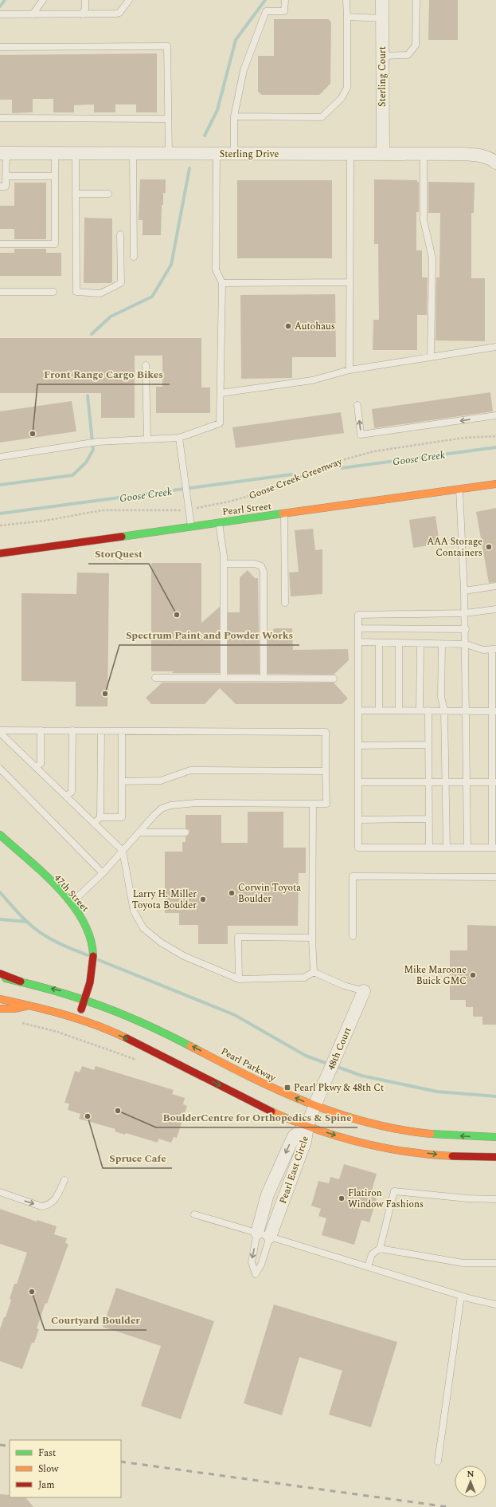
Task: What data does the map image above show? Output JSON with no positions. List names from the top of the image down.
{
  "streets": {
    "main road": ["Pearl Street", "47th Street", "Pearl Parkway"],
    "street": [
      "Sterling Court",
      "Sterling Drive",
      "48th Court",
      "Pearl East Circle"
    ],
    "path": ["Goose Creek Greenway"]
  },
  "crossings": [
    ["Sterling Court", "Sterling Drive"],
    ["47th Street", "Pearl Parkway"],
    ["48th Court", "Pearl Parkway"],
    ["48th Court", "Pearl East Circle"]
  ],
  "water": ["Goose Creek"],
  "places": {
    "other": [
      "Autohaus",
      "Front Range Cargo Bikes",
      "AAA Storage Containers",
      "StorQuest",
      "Spectrum Paint and Powder Works",
      "Corwin Toyota Boulder",
      "Larry H. Miller Toyota Boulder",
      "Mike Maroone Buick GMC",
      "BoulderCentre for Orthopedics & Spine",
      "Spruce Cafe",
      "Flatiron Window Fashions",
      "Courtyard Boulder"
    ],
    "transit": ["Pearl Pkwy & 48th Ct"]
  },
  "legend": ["Fast", "Slow", "Jam"],
  "north": "top"
}
